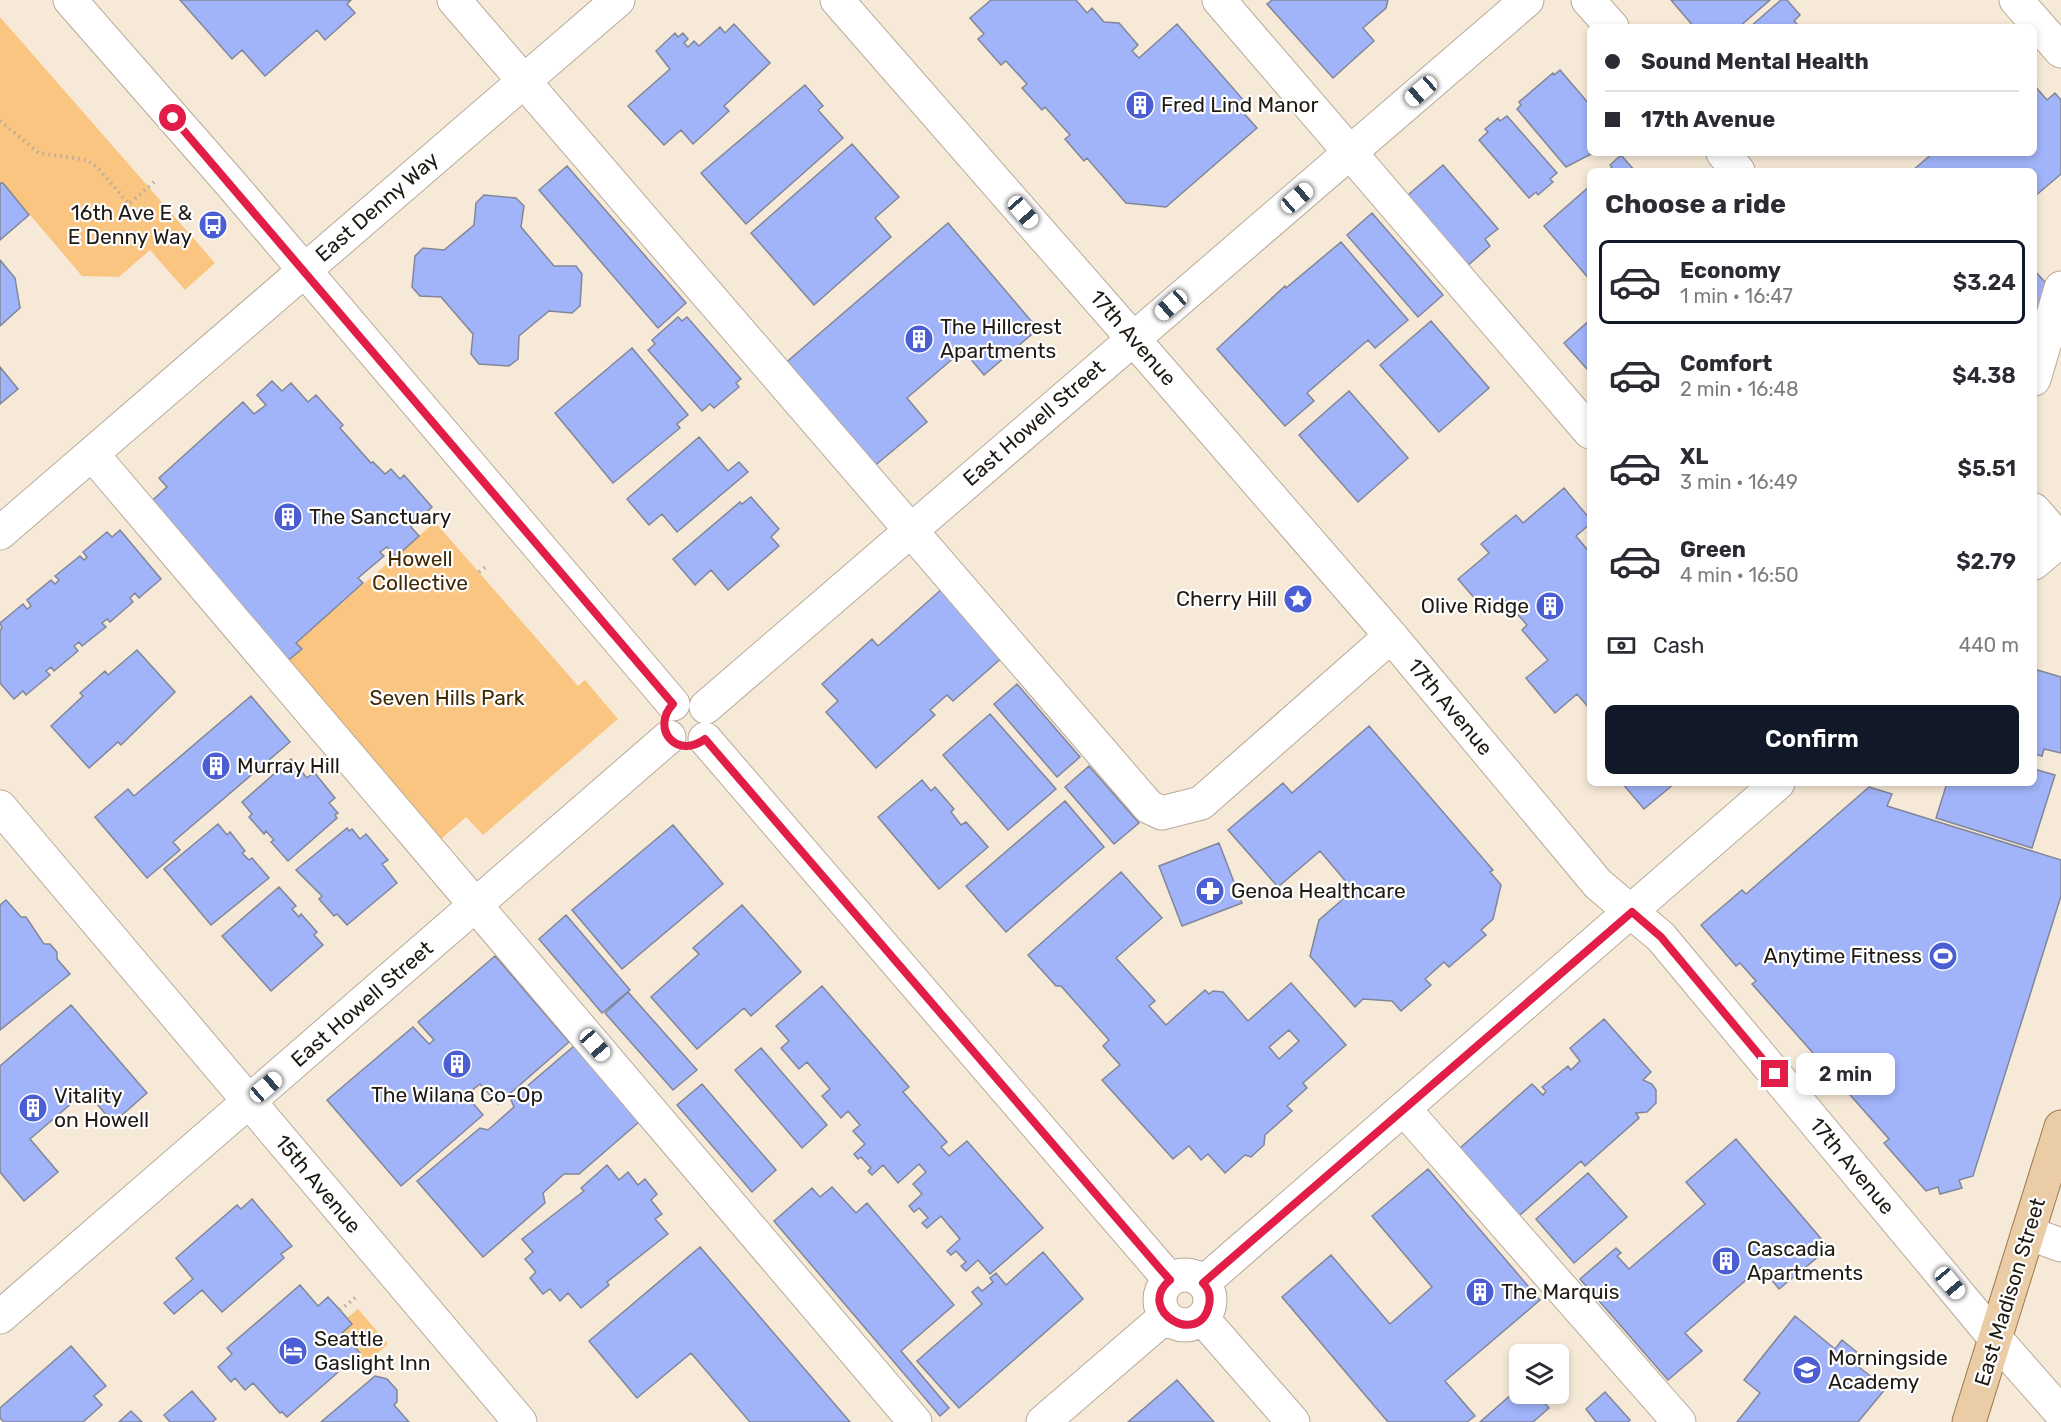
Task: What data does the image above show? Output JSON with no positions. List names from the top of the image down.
{
  "streets": {
    "main road": ["East Madison Street"],
    "street": [
      "East Denny Way",
      "17th Avenue",
      "East Howell Street",
      "15th Avenue"
    ]
  },
  "crossings": [
    ["17th Avenue", "East Howell Street"],
    ["17th Avenue", "East Madison Street"],
    ["East Howell Street", "15th Avenue"]
  ],
  "parks": ["Howell Collective", "Seven Hills Park"],
  "places": {
    "building": [
      "Fred Lind Manor",
      "The Hillcrest Apartments",
      "The Sanctuary",
      "Olive Ridge",
      "Murray Hill",
      "The Wilana Co-Op",
      "Vitality on Howell",
      "Cascadia Apartments",
      "The Marquis"
    ],
    "bus stop": ["16th Ave E & E Denny Way"],
    "place": ["Cherry Hill"],
    "pharmacy": ["Genoa Healthcare"],
    "sports": ["Anytime Fitness"],
    "hotel": ["Seattle Gaslight Inn"],
    "school or university": ["Morningside Academy"]
  },
  "page": {
    "banner": ["Sound Mental Health", "17th Avenue"],
    "heading": "Choose a ride",
    "list": [
      {
        "name": "Economy",
        "note": "1 min · 16:47",
        "value": "$3.24"
      },
      {
        "name": "Comfort",
        "note": "2 min · 16:48",
        "value": "$4.38"
      },
      {
        "name": "XL",
        "note": "3 min · 16:49",
        "value": "$5.51"
      },
      {
        "name": "Green",
        "note": "4 min · 16:50",
        "value": "$2.79"
      }
    ],
    "pay": ["Cash", "440 m"],
    "buttons": "Confirm",
    "bubble": "2 min"
  }
}
